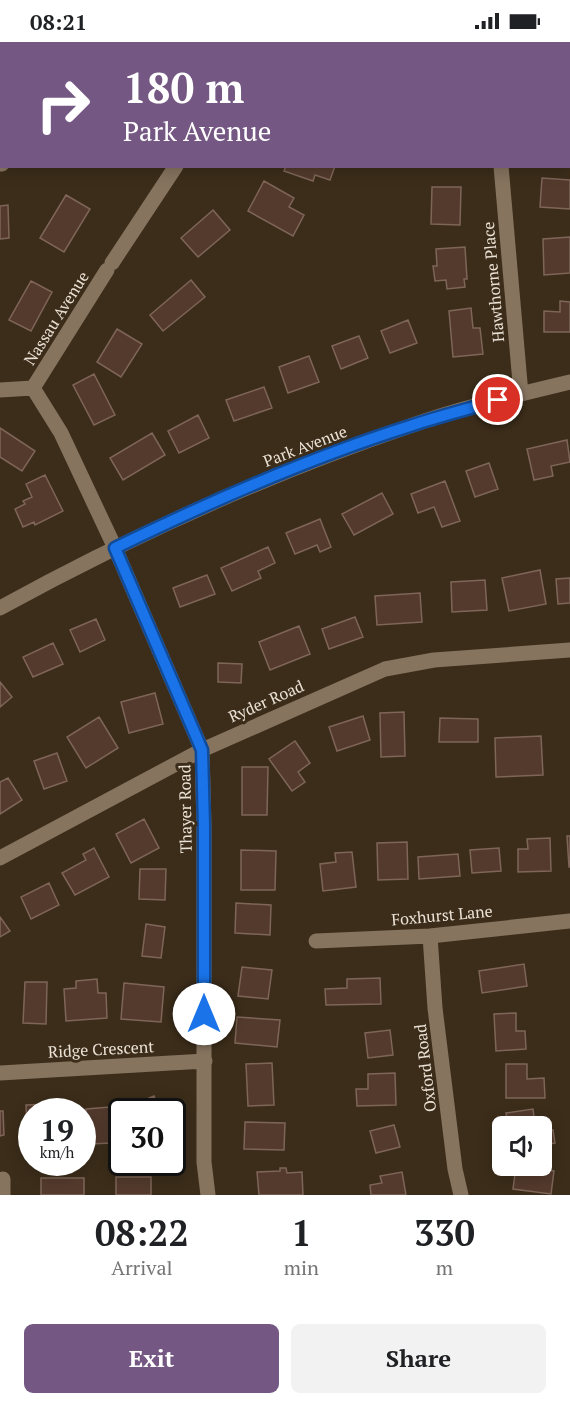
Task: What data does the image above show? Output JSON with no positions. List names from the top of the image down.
{
  "streets": {
    "street": [
      "Hawthorne Place",
      "Nassau Avenue",
      "Park Avenue",
      "Ryder Road",
      "Thayer Road",
      "Foxhurst Lane",
      "Ridge Crescent",
      "Oxford Road"
    ]
  },
  "crossings": [
    ["Hawthorne Place", "Park Avenue"],
    ["Nassau Avenue", "Thayer Road"],
    ["Park Avenue", "Thayer Road"],
    ["Ryder Road", "Thayer Road"],
    ["Thayer Road", "Ridge Crescent"],
    ["Foxhurst Lane", "Oxford Road"]
  ],
  "page": {
    "status": "08:21",
    "turn": ["180 m", "Park Avenue"],
    "speed": "19 km/h",
    "limit": "30",
    "eta": [
      "08:22",
      "Arrival",
      "1",
      "min",
      "330",
      "m"
    ],
    "buttons": ["Exit", "Share"]
  }
}
